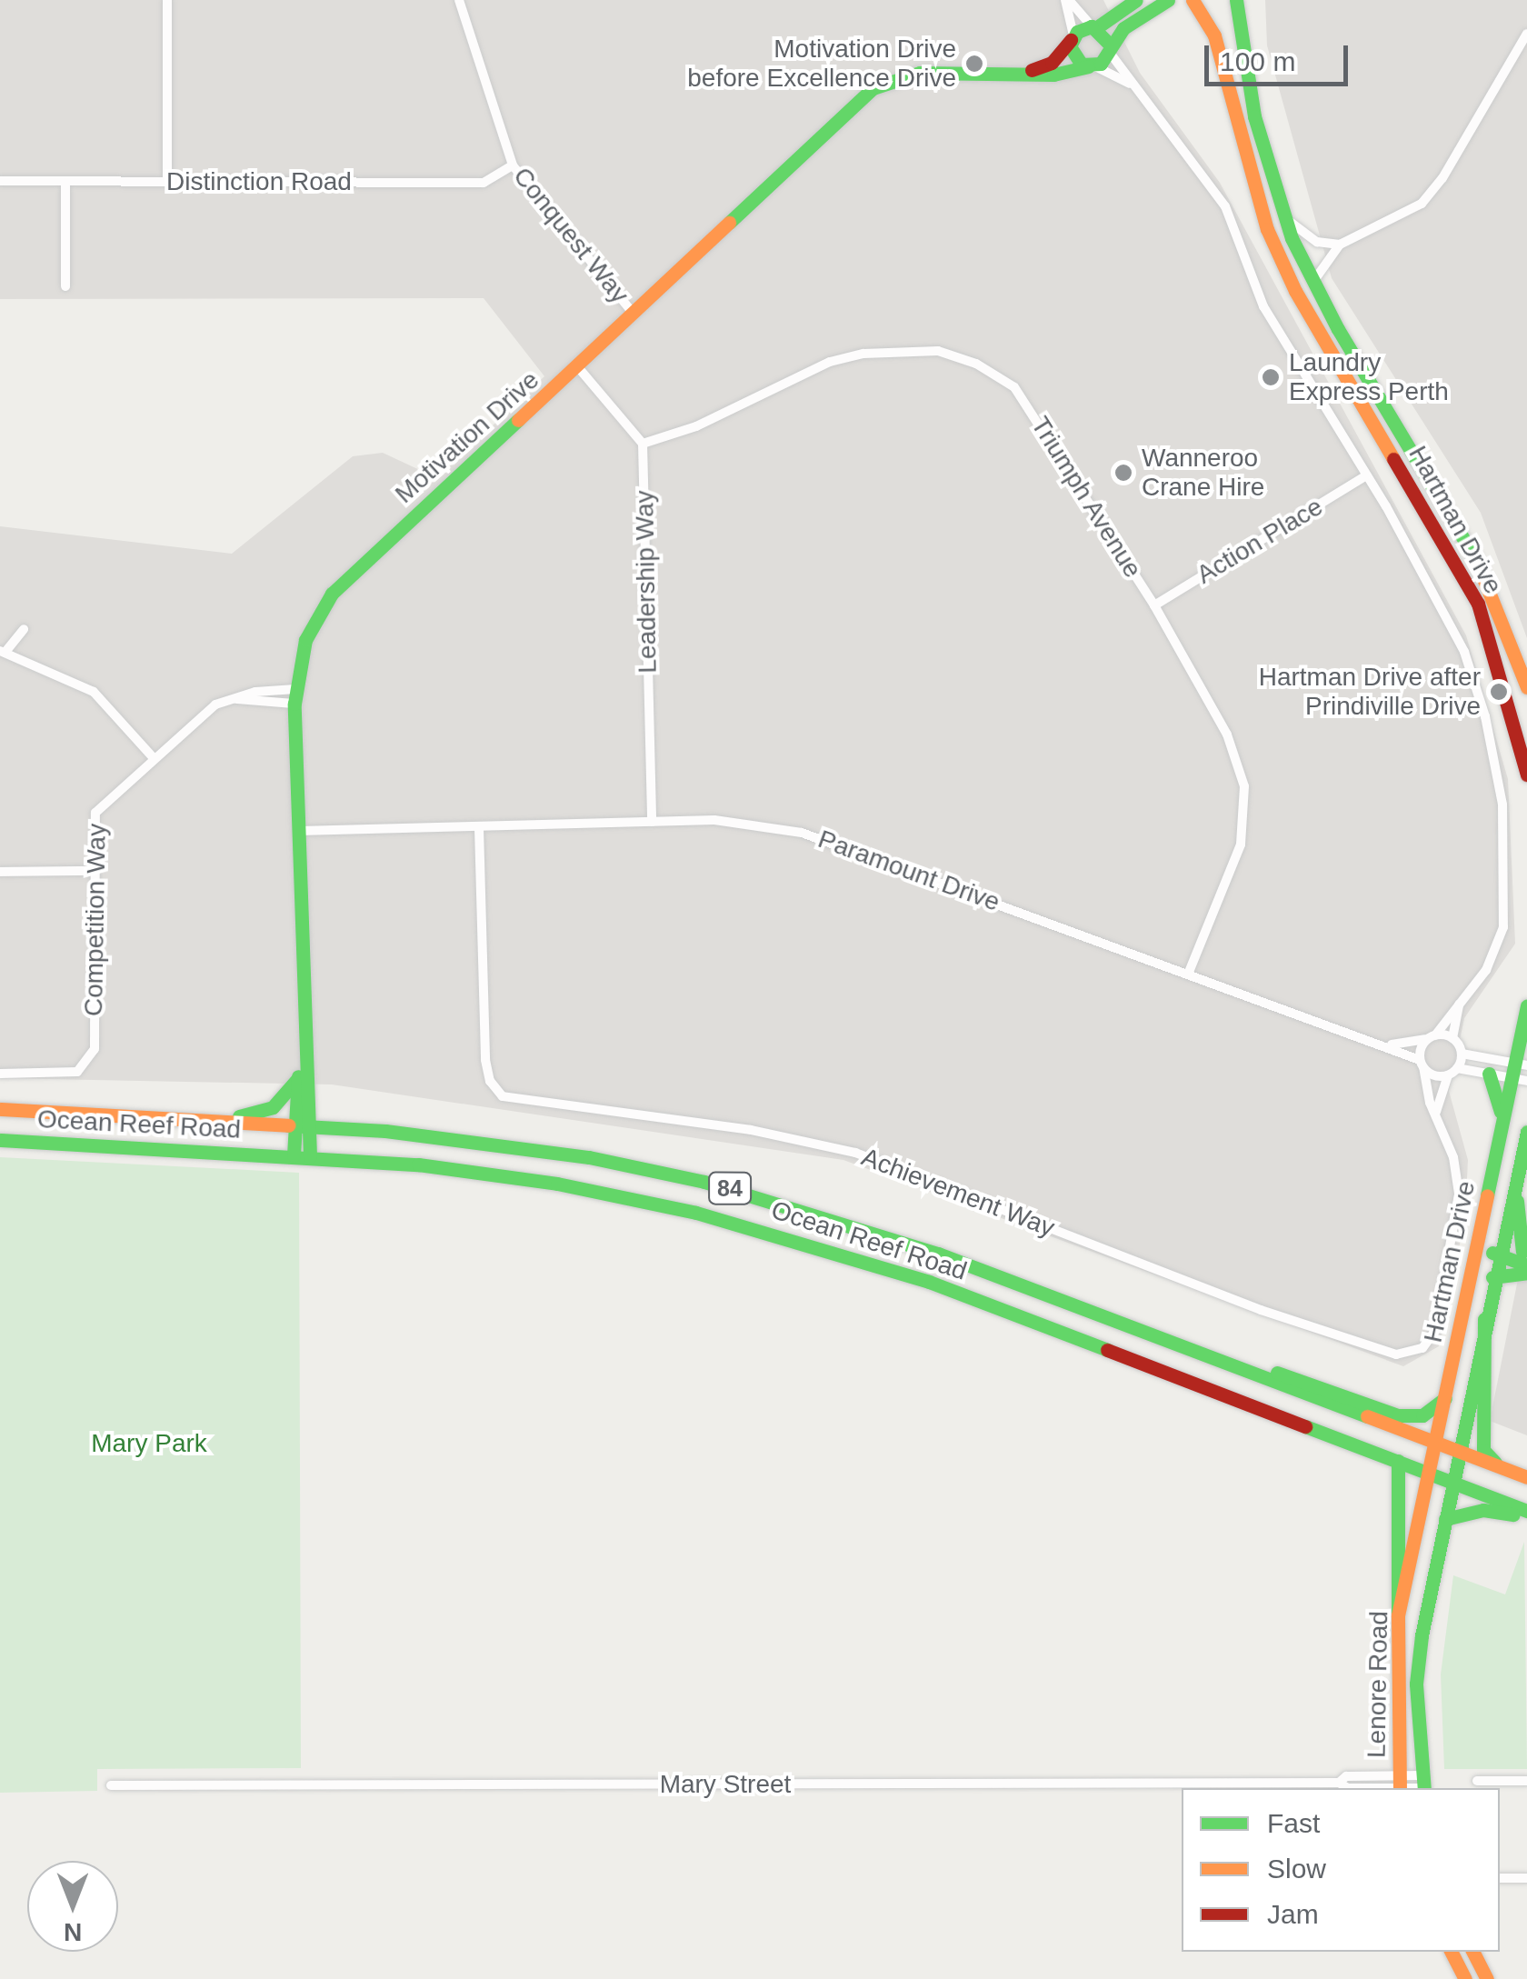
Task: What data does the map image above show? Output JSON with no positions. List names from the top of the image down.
{
  "streets": {
    "main road": [
      "Motivation Drive",
      "Hartman Drive",
      "Ocean Reef Road",
      "84",
      "Lenore Road"
    ],
    "street": [
      "Distinction Road",
      "Conquest Way",
      "Triumph Avenue",
      "Action Place",
      "Leadership Way",
      "Paramount Drive",
      "Competition Way",
      "Achievement Way",
      "Mary Street"
    ]
  },
  "crossings": [
    ["Distinction Road", "Conquest Way"],
    ["Conquest Way", "Motivation Drive"],
    ["Motivation Drive", "Paramount Drive"],
    ["Motivation Drive", "Competition Way"],
    ["Motivation Drive", "Ocean Reef Road"],
    ["Triumph Avenue", "Action Place"],
    ["Triumph Avenue", "Leadership Way"],
    ["Triumph Avenue", "Paramount Drive"],
    ["Hartman Drive", "Ocean Reef Road"],
    ["Hartman Drive", "Lenore Road"],
    ["Leadership Way", "Paramount Drive"],
    ["Paramount Drive", "Achievement Way"],
    ["Ocean Reef Road", "Lenore Road"],
    ["Lenore Road", "Mary Street"]
  ],
  "parks": ["Mary Park"],
  "places": [
    "Motivation Drive before Excellence Drive",
    "Laundry Express Perth",
    "Wanneroo Crane Hire",
    "Hartman Drive after Prindiville Drive"
  ],
  "legend": ["Fast", "Slow", "Jam"],
  "scale_bar": "100 m",
  "north": "bottom"
}
